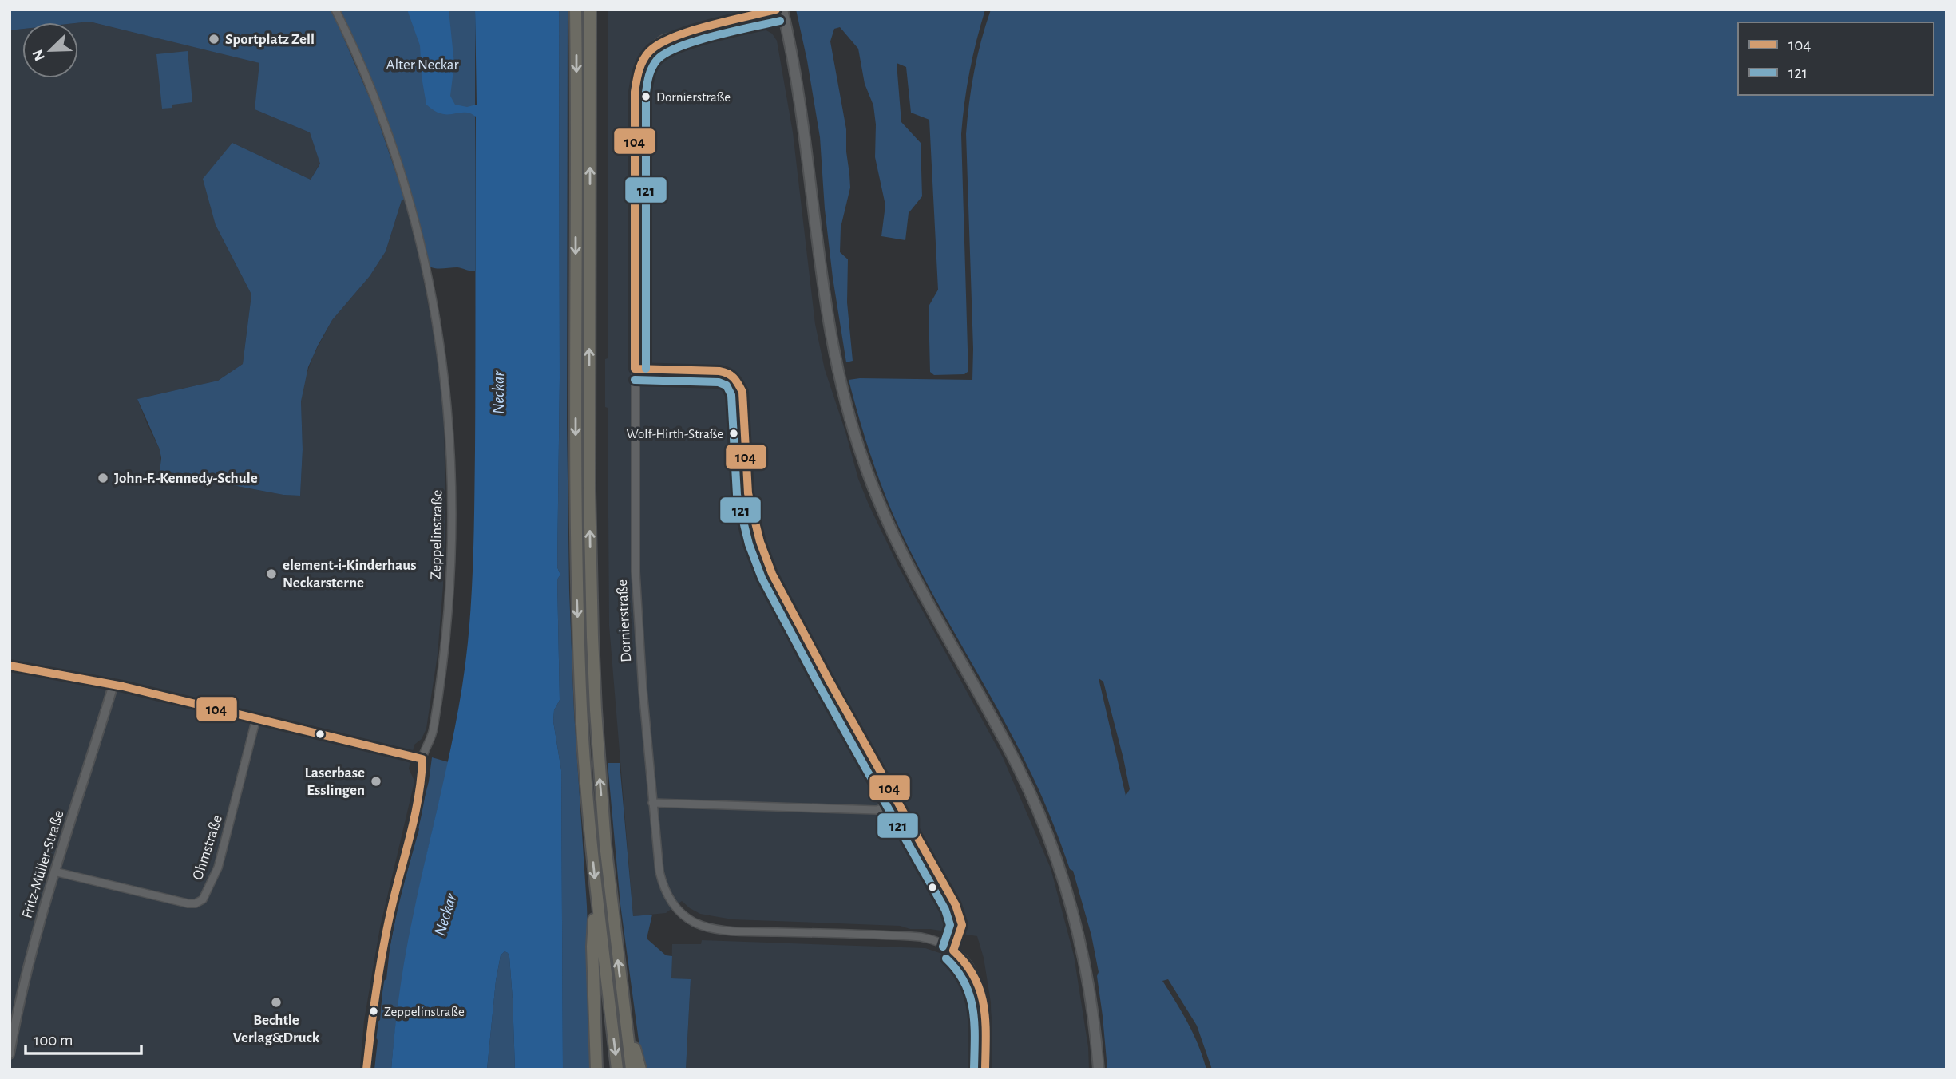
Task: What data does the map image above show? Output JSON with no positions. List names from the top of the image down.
{
  "streets": {
    "street": [
      "Zeppelinstraße",
      "Dornierstraße",
      "Ohmstraße",
      "Fritz-Müller-Straße"
    ]
  },
  "crossings": [
    ["Ohmstraße", "Fritz-Müller-Straße"]
  ],
  "water": ["Neckar"],
  "parks": ["Alter Neckar"],
  "places": [
    "Sportplatz Zell",
    "Dornierstraße",
    "Wolf-Hirth-Straße",
    "John-F.-Kennedy-Schule",
    "element-i-Kinderhaus Neckarsterne",
    "Laserbase Esslingen",
    "Bechtle Verlag&Druck",
    "Zeppelinstraße"
  ],
  "lines": ["transit line 104", "transit line 121"],
  "legend": ["104", "121"],
  "scale_bar": "100 m",
  "north": "bottom left"
}
